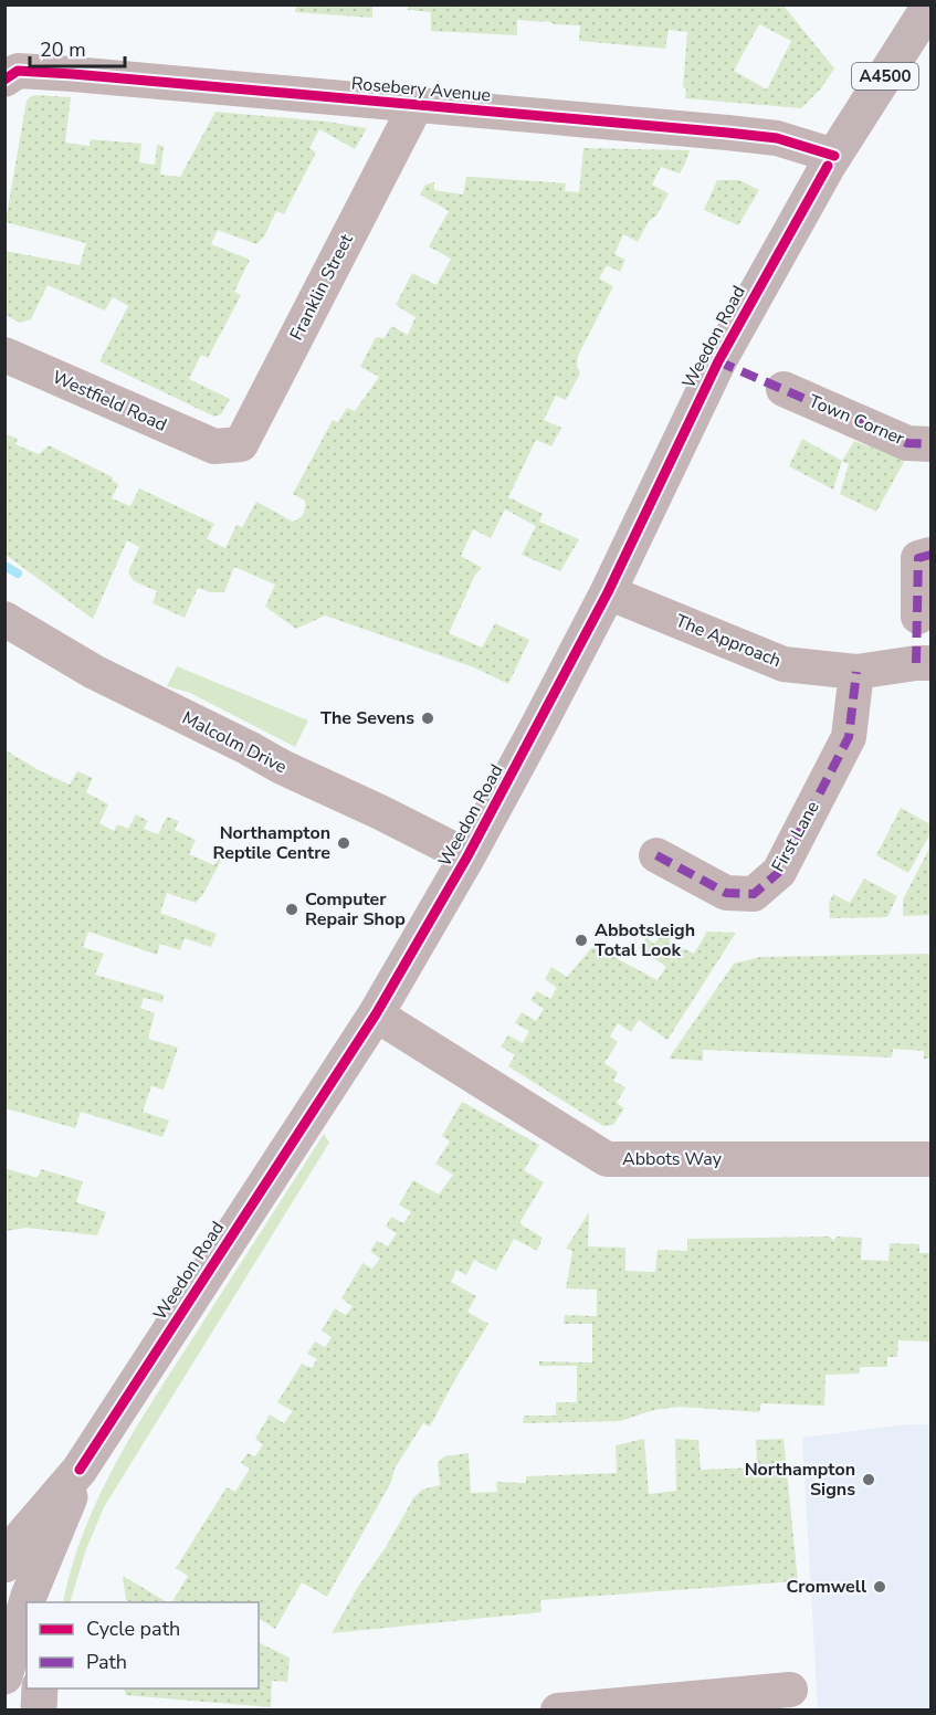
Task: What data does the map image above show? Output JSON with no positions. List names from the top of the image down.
{
  "streets": {
    "main road": ["A4500", "Weedon Road"],
    "street": [
      "Rosebery Avenue",
      "Franklin Street",
      "Westfield Road",
      "Town Corner",
      "The Approach",
      "Malcolm Drive",
      "First Lane",
      "Abbots Way"
    ]
  },
  "crossings": [
    ["Rosebery Avenue", "Franklin Street"],
    ["Rosebery Avenue", "Weedon Road"],
    ["Franklin Street", "Westfield Road"],
    ["Weedon Road", "The Approach"],
    ["Weedon Road", "Malcolm Drive"],
    ["Weedon Road", "Abbots Way"],
    ["The Approach", "First Lane"]
  ],
  "places": [
    "The Sevens",
    "Northampton Reptile Centre",
    "Computer Repair Shop",
    "Abbotsleigh Total Look",
    "Northampton Signs",
    "Cromwell"
  ],
  "legend": ["Cycle path", "Path"],
  "scale_bar": "20 m"
}
